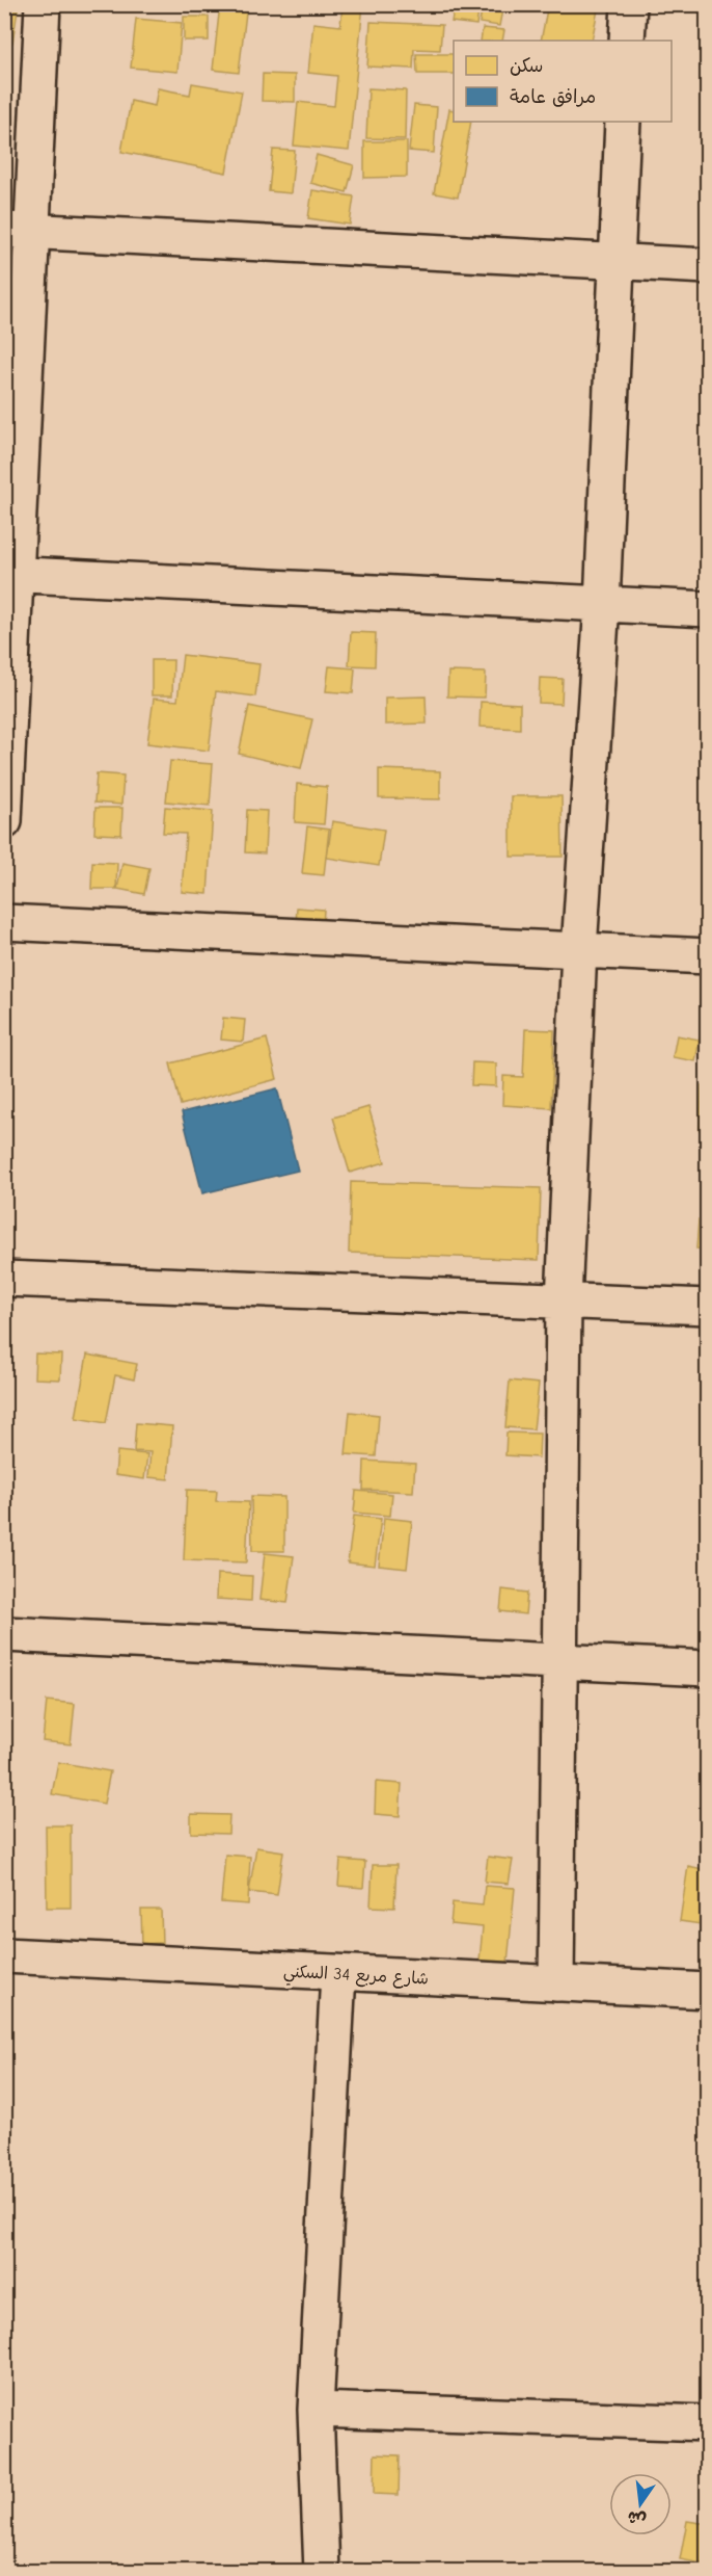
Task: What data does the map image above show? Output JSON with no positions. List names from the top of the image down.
{
  "streets": {
    "street": ["شارع مربع 34 السكني"]
  },
  "legend": ["سكن", "مرافق عامة"],
  "north": "bottom"
}
